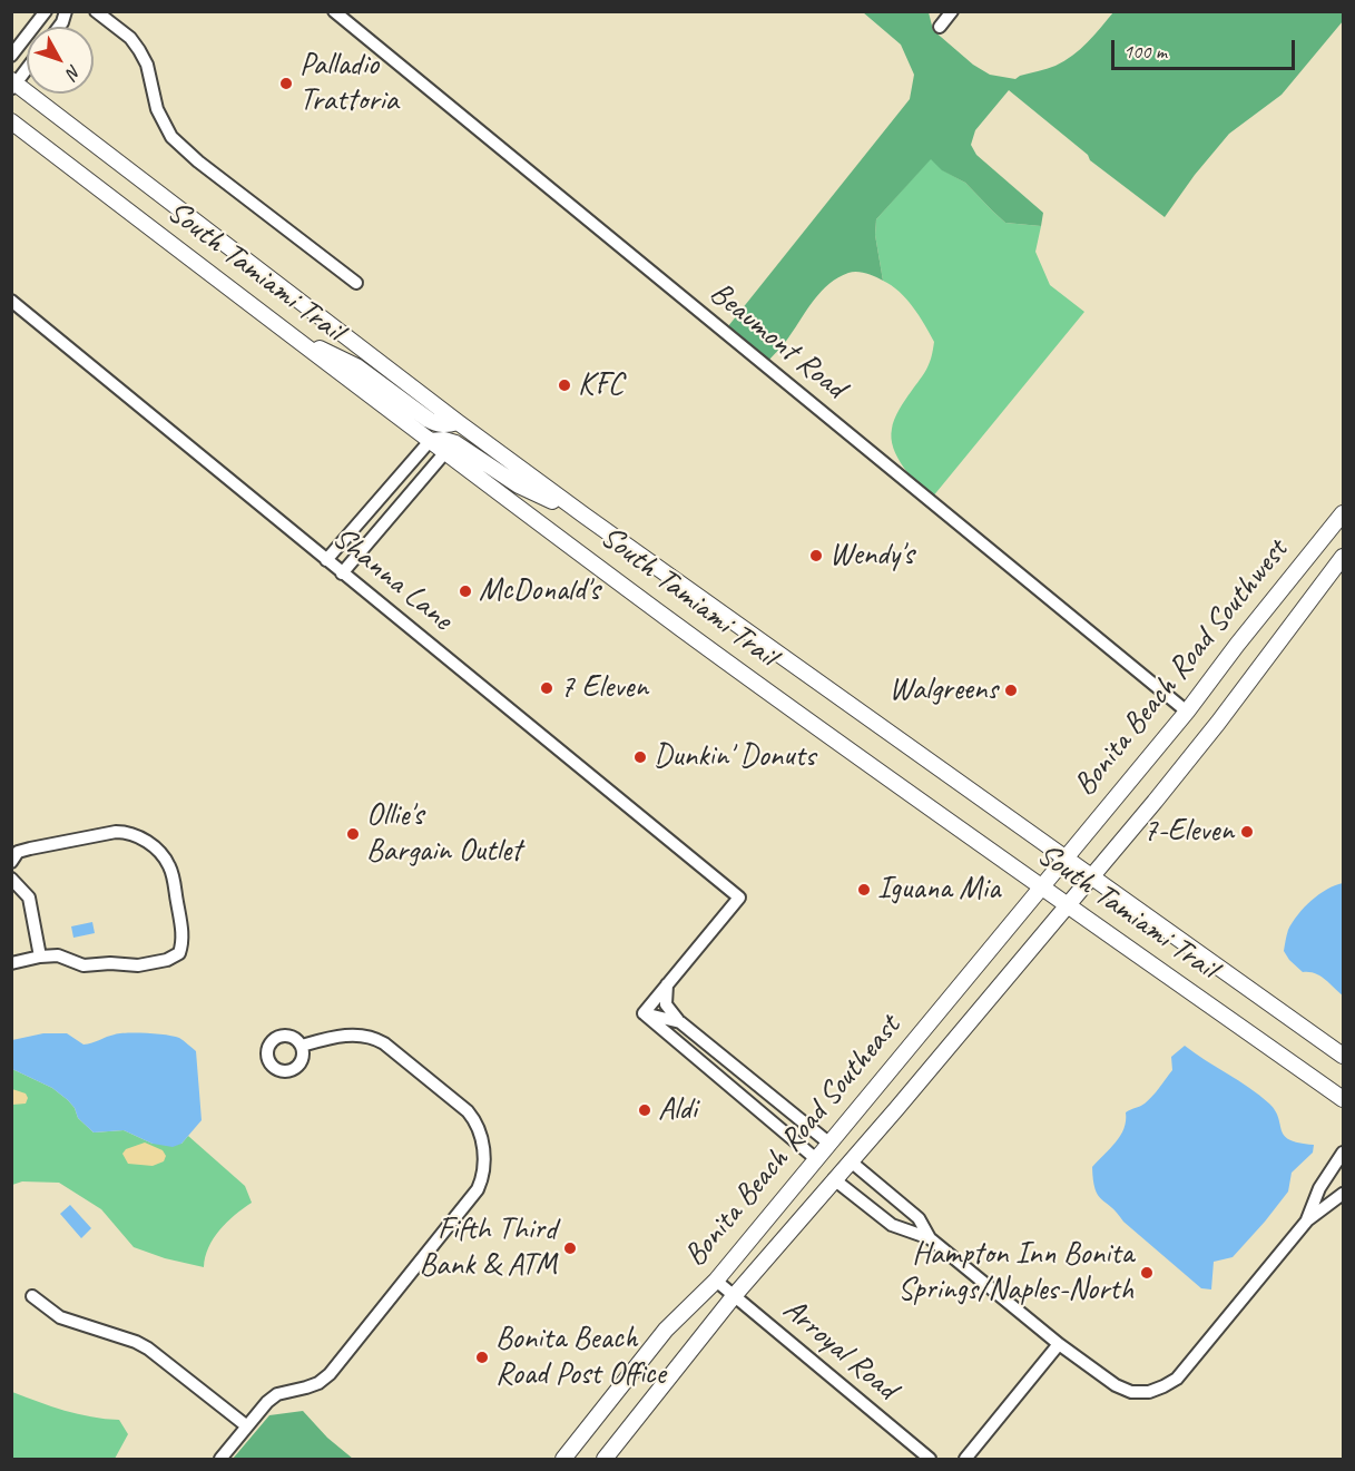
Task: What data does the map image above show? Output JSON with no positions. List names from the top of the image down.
{
  "streets": {
    "main road": ["South Tamiami Trail", "Bonita Beach Road Southwest", "Bonita Beach Road Southeast"],
    "street": ["Beaumont Road", "Shanna Lane", "Arroyal Road"]
  },
  "crossings": [
    ["South Tamiami Trail", "Bonita Beach Road Southwest"],
    ["South Tamiami Trail", "Bonita Beach Road Southeast"],
    ["Beaumont Road", "Bonita Beach Road Southwest"],
    ["Bonita Beach Road Southwest", "Bonita Beach Road Southeast"],
    ["Bonita Beach Road Southeast", "Arroyal Road"]
  ],
  "places": [
    "Palladio Trattoria",
    "KFC",
    "Wendy's",
    "McDonald's",
    "7 Eleven",
    "Walgreens",
    "Dunkin' Donuts",
    "7-Eleven",
    "Ollie's Bargain Outlet",
    "Iguana Mia",
    "Aldi",
    "Fifth Third Bank & ATM",
    "Hampton Inn Bonita Springs/Naples-North",
    "Bonita Beach Road Post Office"
  ],
  "scale_bar": "100 m",
  "north": "bottom right"
}
